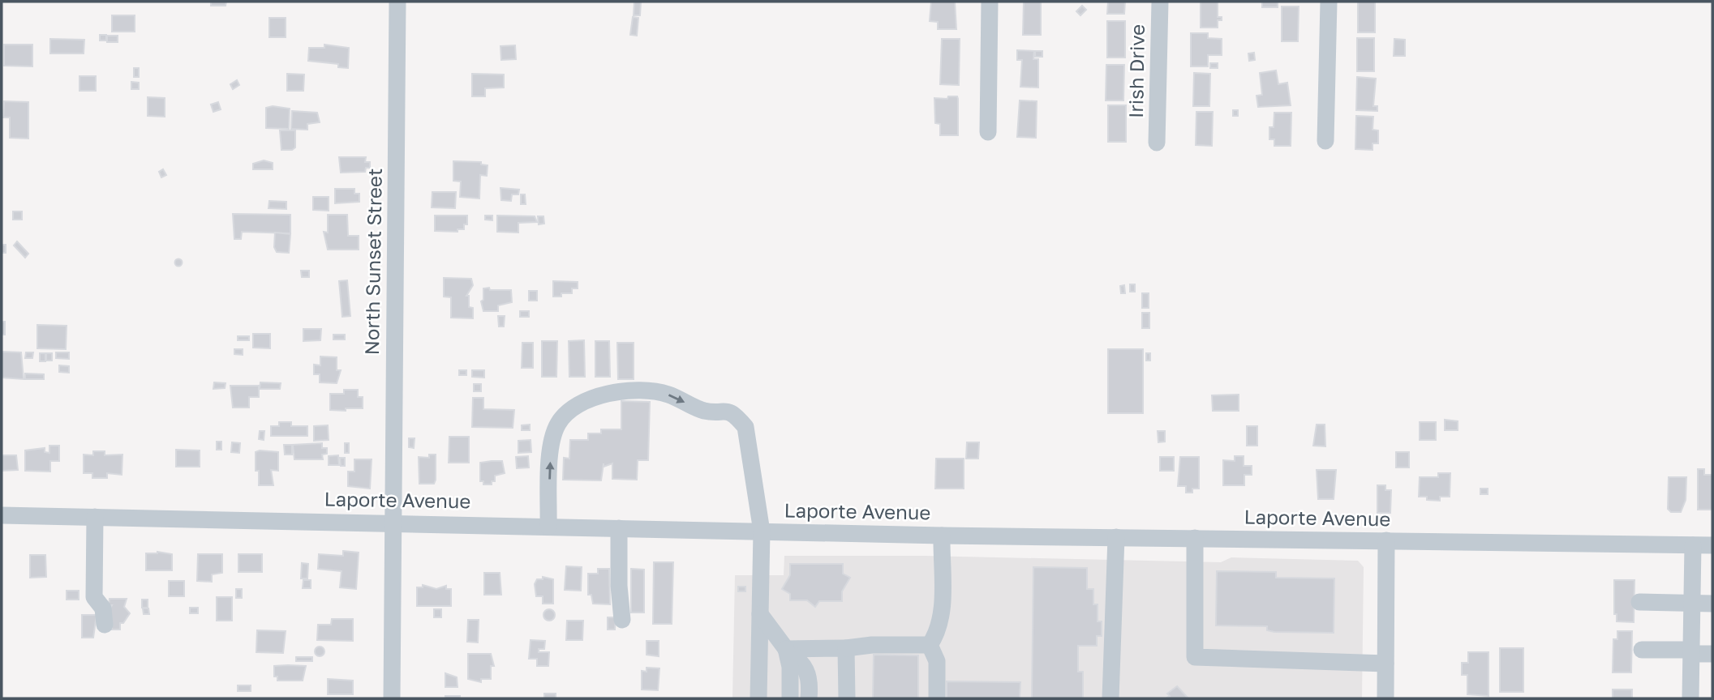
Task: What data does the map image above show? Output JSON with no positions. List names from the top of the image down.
{
  "streets": {
    "street": ["Irish Drive", "North Sunset Street", "Laporte Avenue"]
  },
  "crossings": [
    ["North Sunset Street", "Laporte Avenue"]
  ]
}
